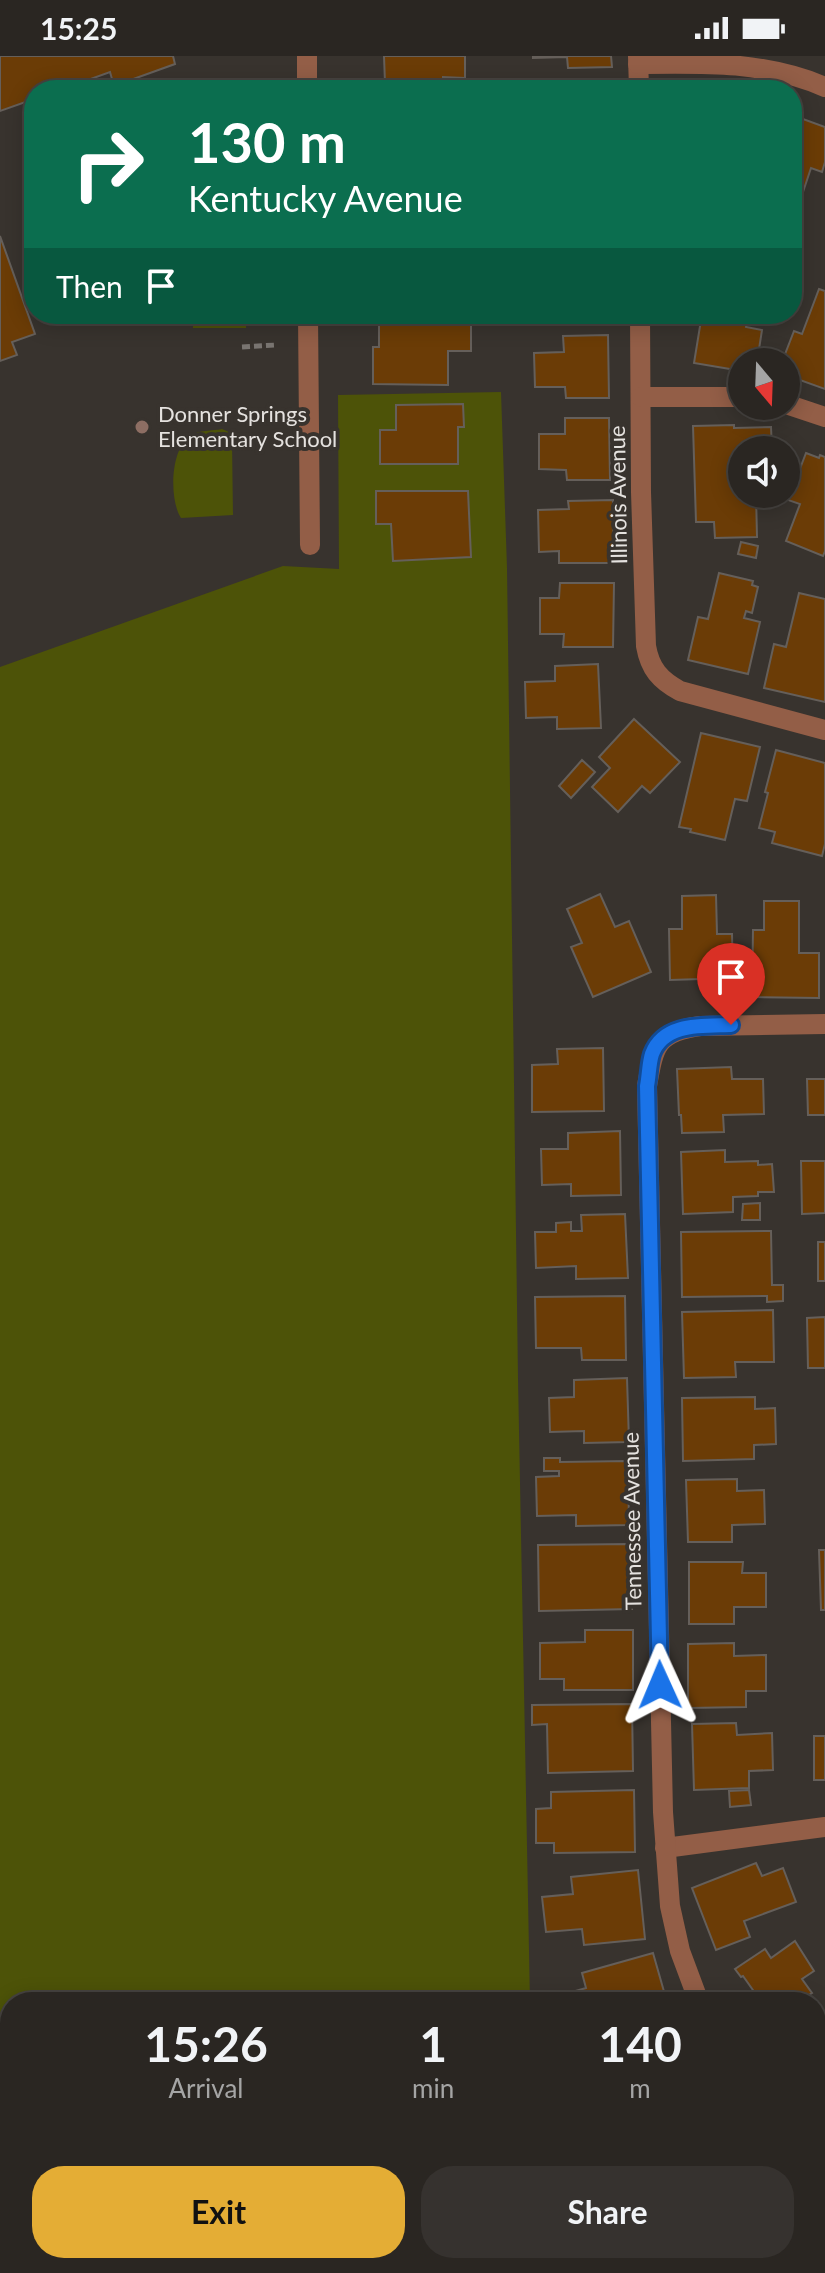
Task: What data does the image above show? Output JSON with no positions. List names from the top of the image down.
{
  "streets": {
    "street": ["Illinois Avenue", "Tennessee Avenue"]
  },
  "places": ["Donner Springs Elementary School"],
  "north": "bottom",
  "page": {
    "status": "15:25",
    "turn": ["130 m", "Kentucky Avenue"],
    "then": "Then",
    "eta": [
      "15:26",
      "Arrival",
      "1",
      "min",
      "140",
      "m"
    ],
    "buttons": ["Exit", "Share"]
  }
}
